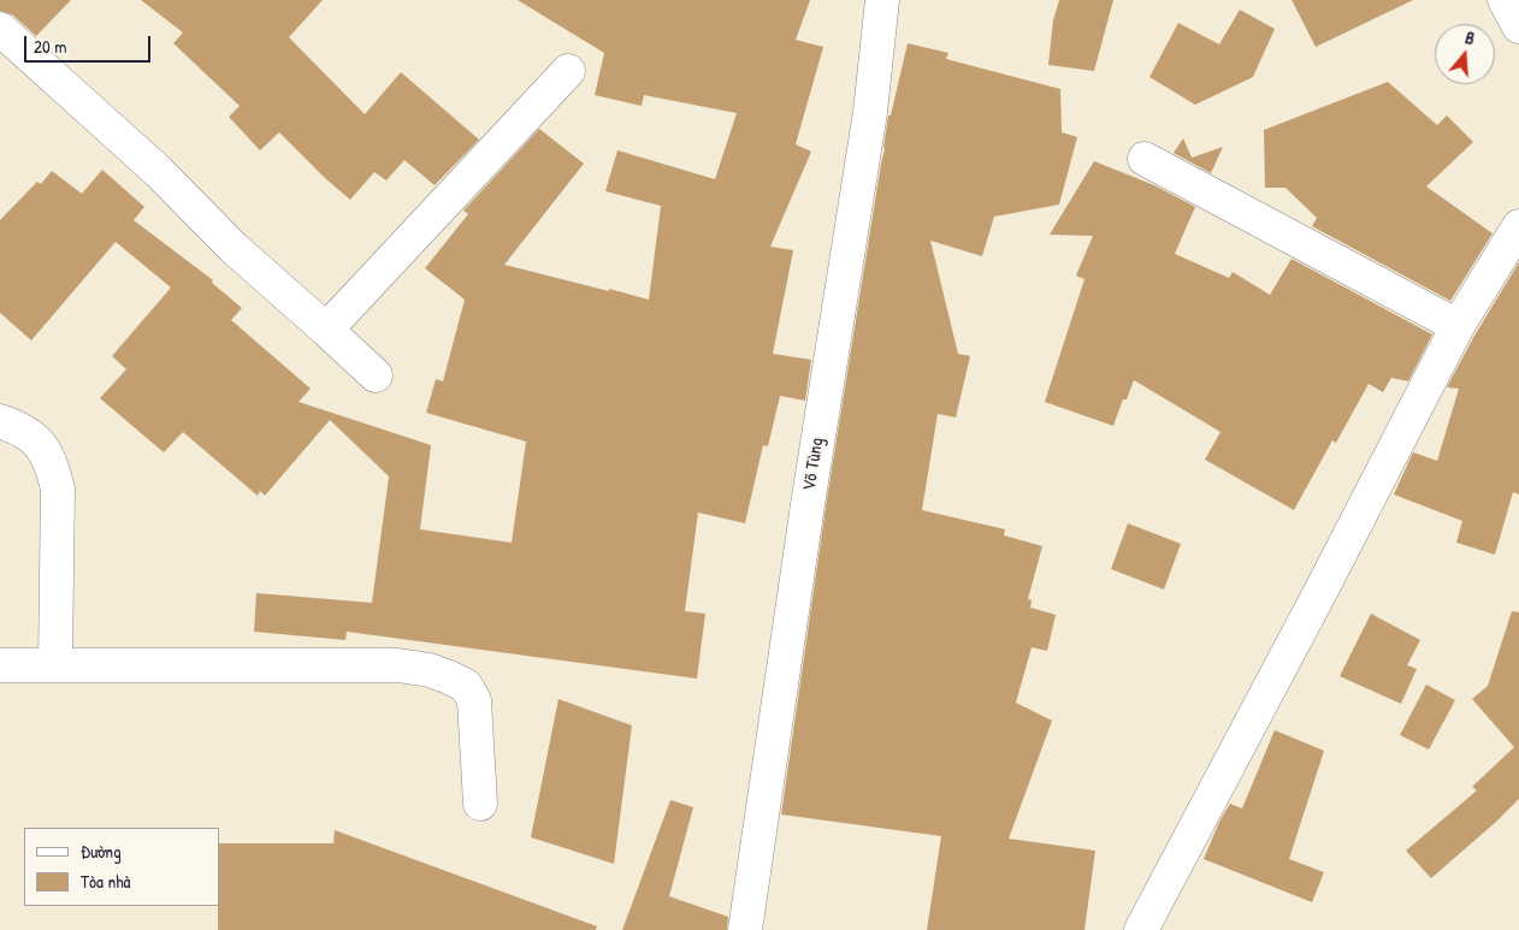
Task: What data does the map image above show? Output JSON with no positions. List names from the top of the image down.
{
  "streets": {
    "main road": ["Võ Tùng"]
  },
  "legend": ["Đường", "Tòa nhà"],
  "scale_bar": "20 m",
  "north": "top"
}
